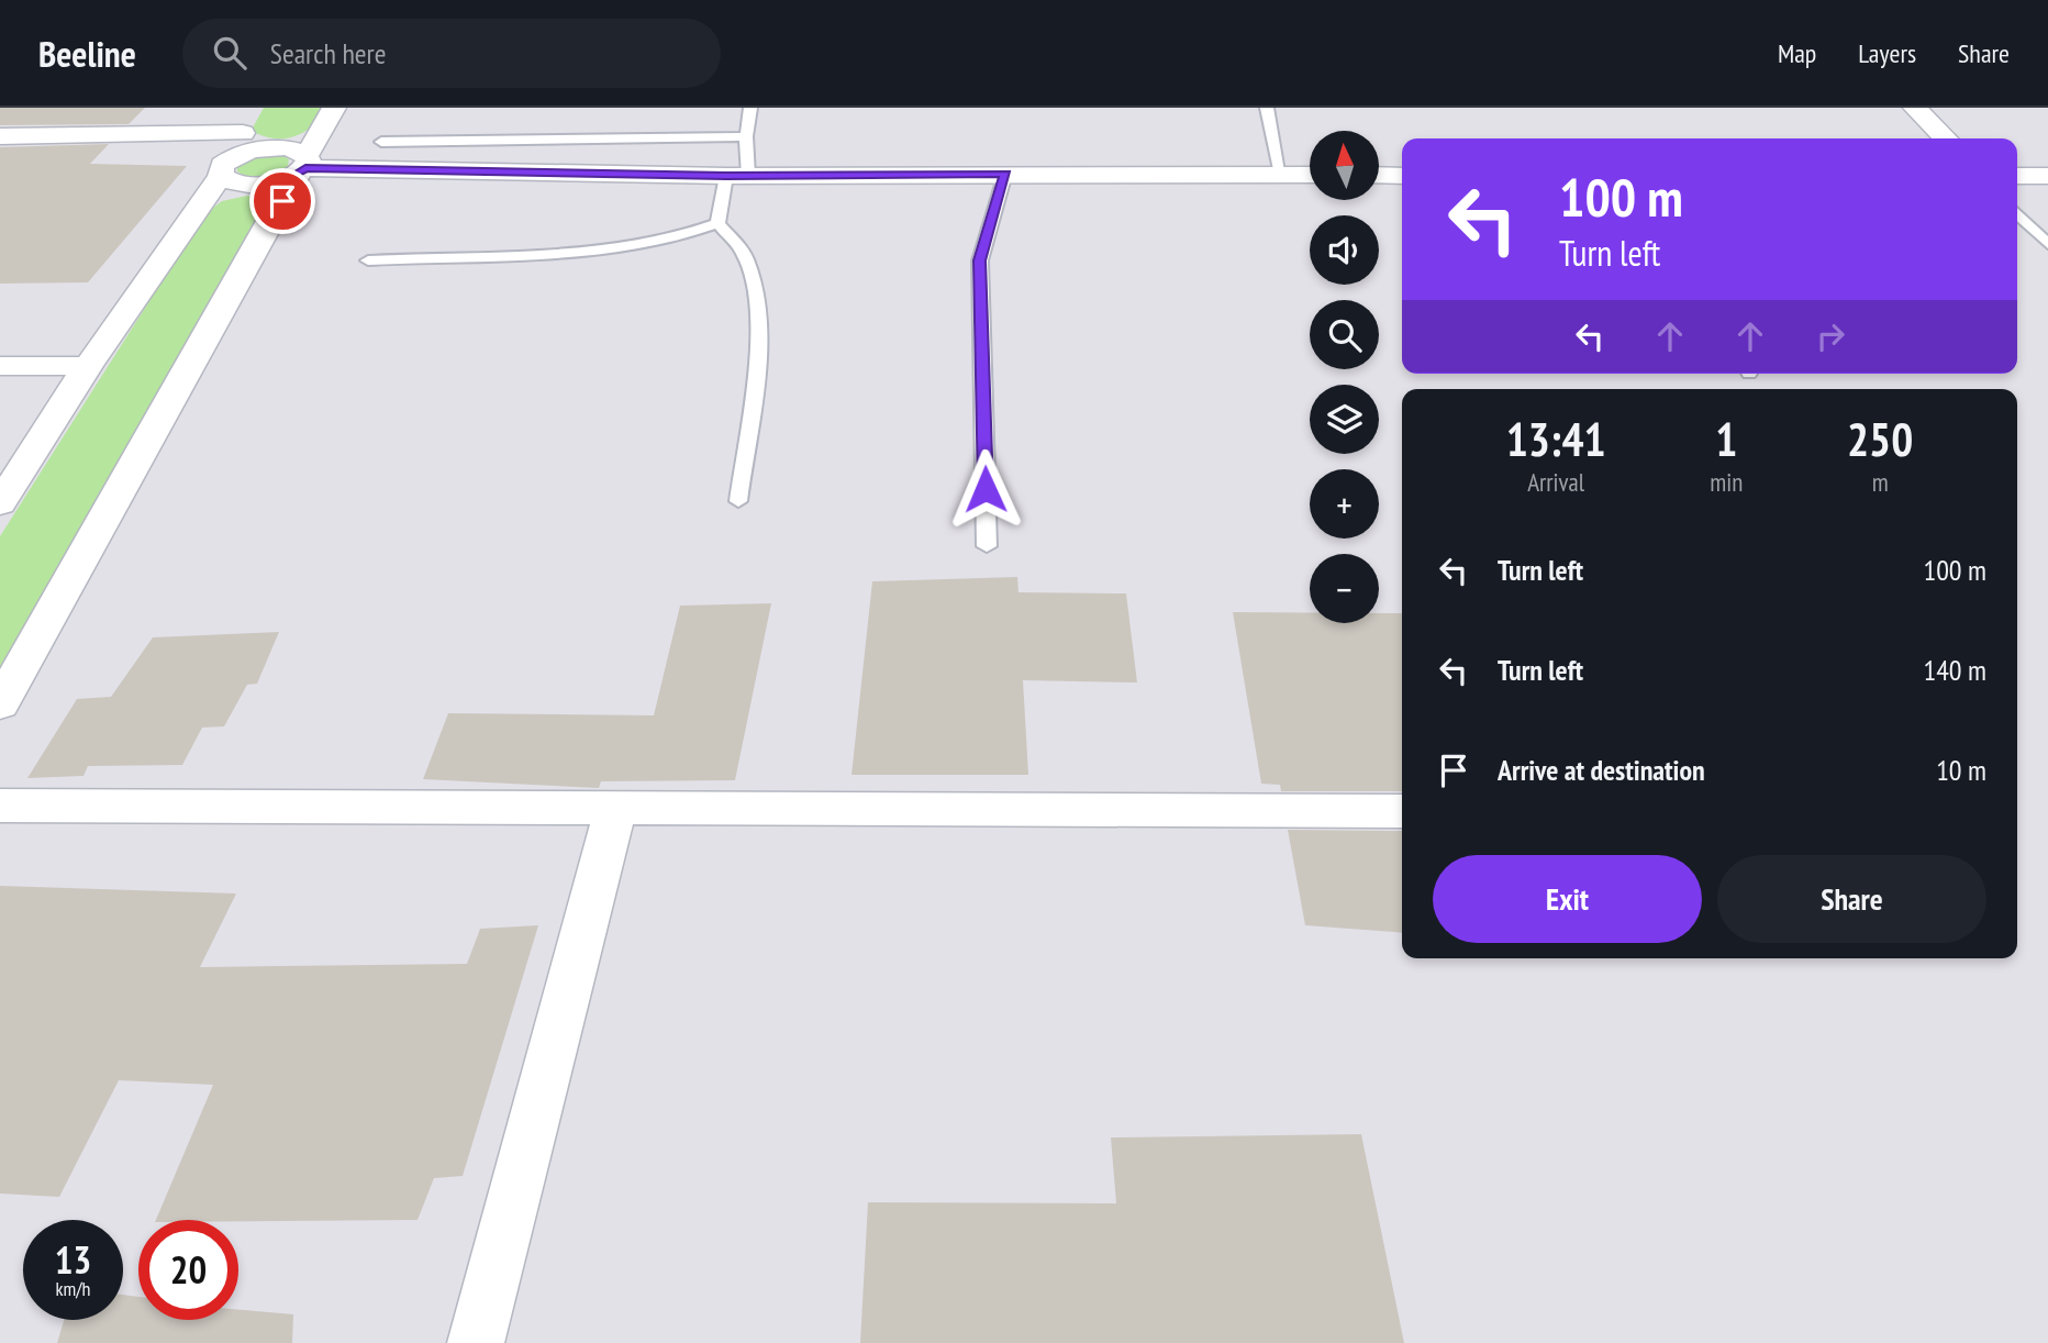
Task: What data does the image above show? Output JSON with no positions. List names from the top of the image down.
{
  "north": "top",
  "page": {
    "header": "Beeline",
    "search": "Search here",
    "nav": ["Map", "Layers", "Share"],
    "map_buttons": ["+", "−"],
    "turn": ["100 m", "Turn left"],
    "eta": [
      "13:41",
      "Arrival",
      "1",
      "min",
      "250",
      "m"
    ],
    "list": [
      {
        "name": "Turn left",
        "value": "100 m"
      },
      {
        "name": "Turn left",
        "value": "140 m"
      },
      {
        "name": "Arrive at destination",
        "value": "10 m"
      }
    ],
    "buttons": ["Exit", "Share"],
    "speed": "13 km/h",
    "limit": "20"
  }
}
